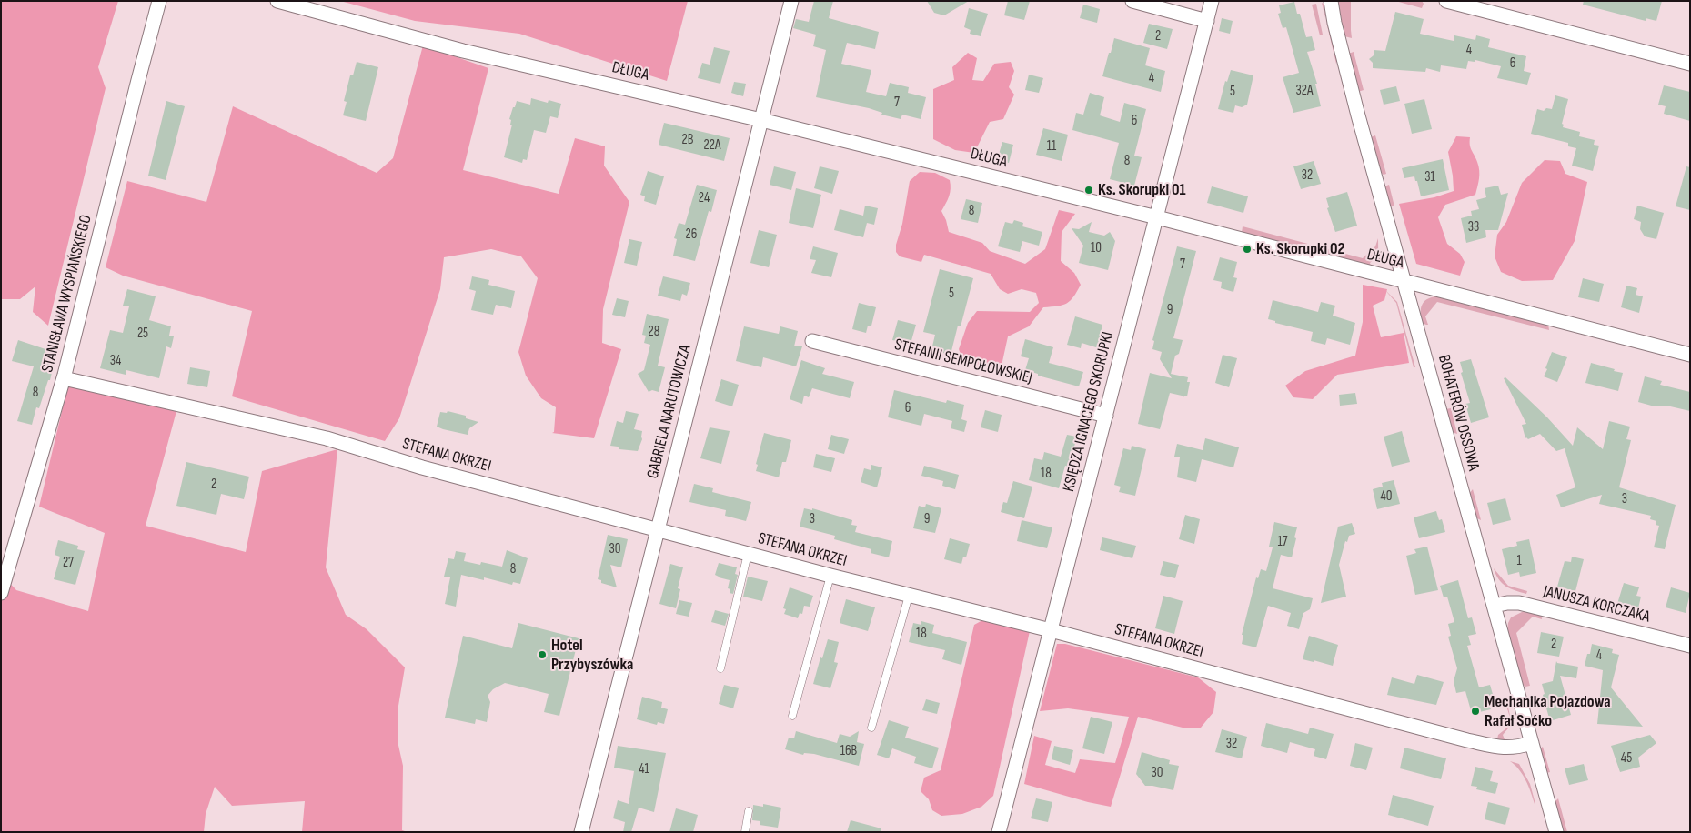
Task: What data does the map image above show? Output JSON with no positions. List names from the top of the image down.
{
  "streets": {
    "street": [
      "DŁUGA",
      "STANISŁAWA WYSPIAŃSKIEGO",
      "STEFANII SEMPOŁOWSKIEJ",
      "GABRIELA NARUTOWICZA",
      "KSIĘDZA IGNACEGO SKORUPKI",
      "BOHATERÓW OSSOWA",
      "STEFANA OKRZEI",
      "JANUSZA KORCZAKA"
    ]
  },
  "crossings": [
    ["DŁUGA", "GABRIELA NARUTOWICZA"],
    ["DŁUGA", "KSIĘDZA IGNACEGO SKORUPKI"],
    ["DŁUGA", "BOHATERÓW OSSOWA"],
    ["STANISŁAWA WYSPIAŃSKIEGO", "STEFANA OKRZEI"],
    ["STEFANII SEMPOŁOWSKIEJ", "KSIĘDZA IGNACEGO SKORUPKI"],
    ["GABRIELA NARUTOWICZA", "STEFANA OKRZEI"],
    ["KSIĘDZA IGNACEGO SKORUPKI", "STEFANA OKRZEI"],
    ["BOHATERÓW OSSOWA", "STEFANA OKRZEI"],
    ["BOHATERÓW OSSOWA", "JANUSZA KORCZAKA"]
  ],
  "places": [
    "Ks. Skorupki 01",
    "Ks. Skorupki 02",
    "Hotel Przybyszówka",
    "Mechanika Pojazdowa Rafał Soćko"
  ],
  "house_numbers": [
    "2",
    "4",
    "6",
    "4",
    "32A",
    "5",
    "7",
    "6",
    "2B",
    "22A",
    "11",
    "8",
    "32",
    "31",
    "24",
    "8",
    "33",
    "26",
    "10",
    "7",
    "5",
    "9",
    "28",
    "25",
    "34",
    "8",
    "6",
    "18",
    "2",
    "40",
    "3",
    "3",
    "9",
    "17",
    "30",
    "1",
    "27",
    "8",
    "18",
    "2",
    "4",
    "32",
    "16B",
    "45",
    "41",
    "30"
  ]
}
